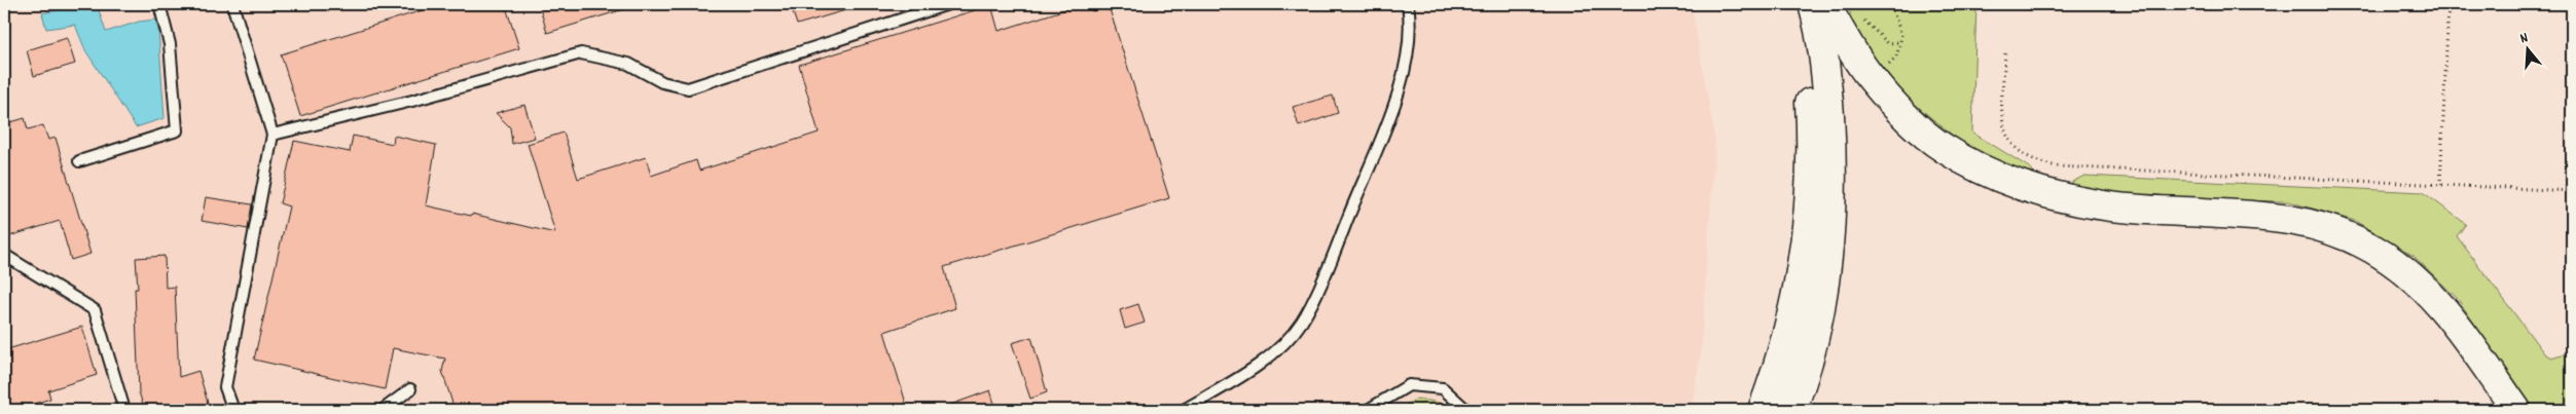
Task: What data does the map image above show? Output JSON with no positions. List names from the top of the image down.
{
  "north": "top"
}
